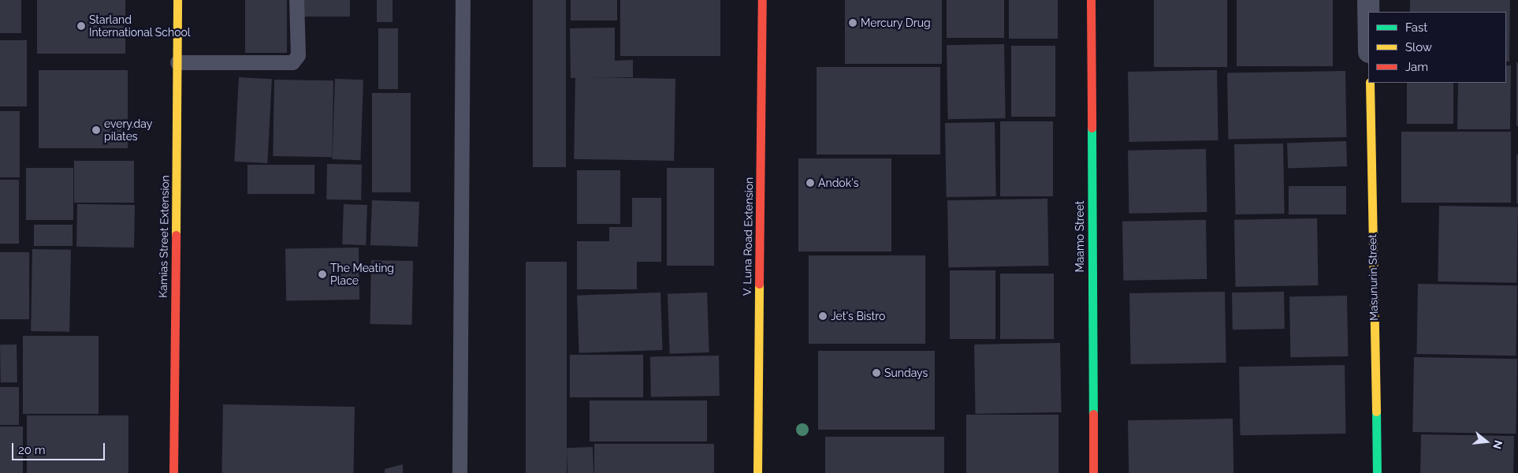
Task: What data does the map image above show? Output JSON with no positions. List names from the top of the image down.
{
  "streets": {
    "street": [
      "Kamias Street Extension",
      "V. Luna Road Extension",
      "Maamo Street",
      "Masunurin Street"
    ]
  },
  "places": [
    "Mercury Drug",
    "Starland International School",
    "every.day pilates",
    "Andok's",
    "The Meating Place",
    "Jet's Bistro",
    "Sundays"
  ],
  "legend": ["Fast", "Slow", "Jam"],
  "scale_bar": "20 m",
  "north": "right"
}
